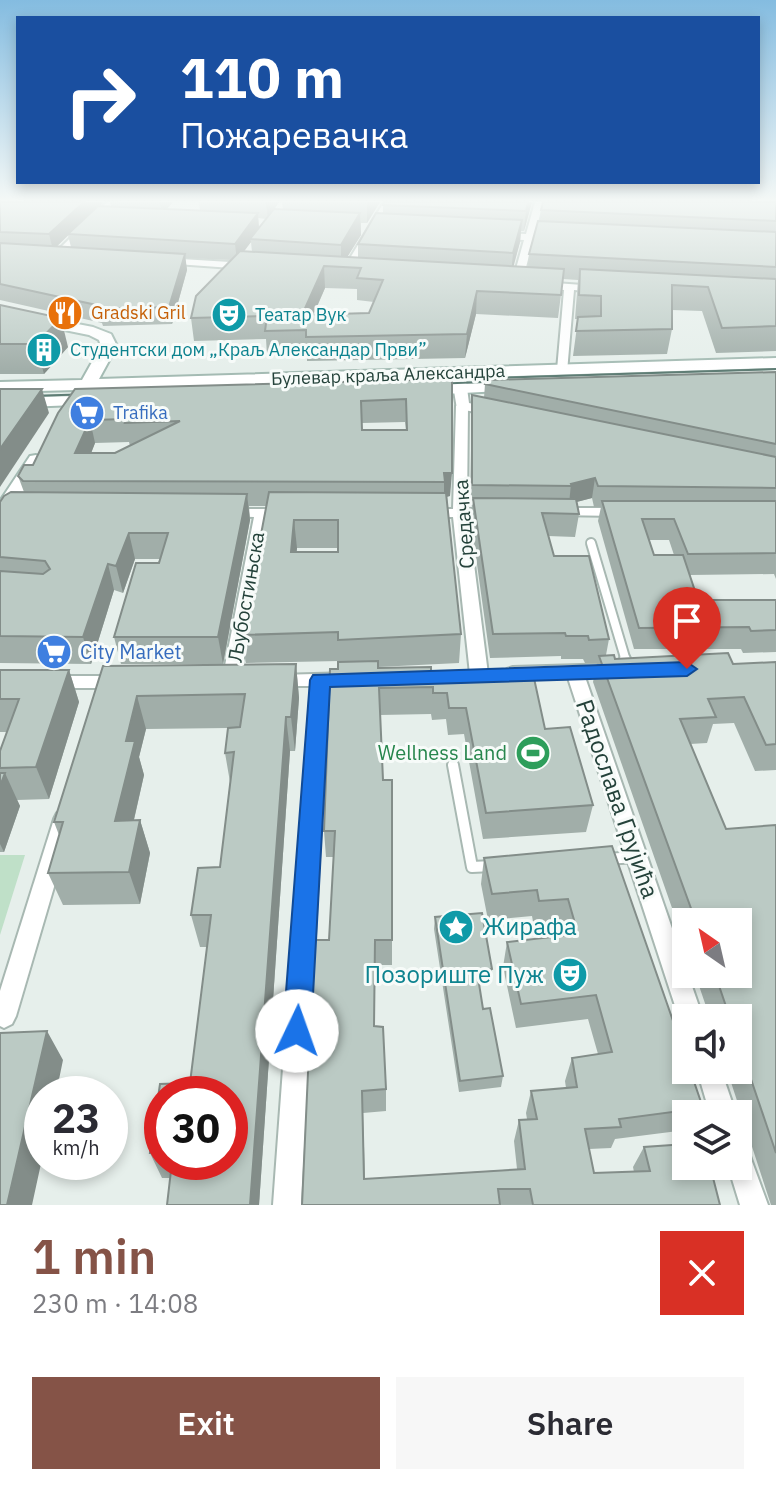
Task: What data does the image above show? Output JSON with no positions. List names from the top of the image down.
{
  "streets": {
    "main road": ["Булевар краља Александра"],
    "street": ["Средачка", "Љубостињска", "Радослава Грујића"]
  },
  "crossings": [
    ["Булевар краља Александра", "Средачка"],
    ["Средачка", "Радослава Грујића"]
  ],
  "places": {
    "restaurant": ["Gradski Gril"],
    "theatre": ["Театар Вук", "Позориште Пуж"],
    "building": ["Студентски дом „Краљ Александар Први”"],
    "supermarket": ["Trafika", "City Market"],
    "sports": ["Wellness Land"],
    "place": ["Жирафа"]
  },
  "north": "top left",
  "page": {
    "turn": ["110 m", "Пожаревачка"],
    "speed": "23 km/h",
    "limit": "30",
    "heading": ["1 min", "230 m · 14:08"],
    "buttons": ["Exit", "Share"]
  }
}
